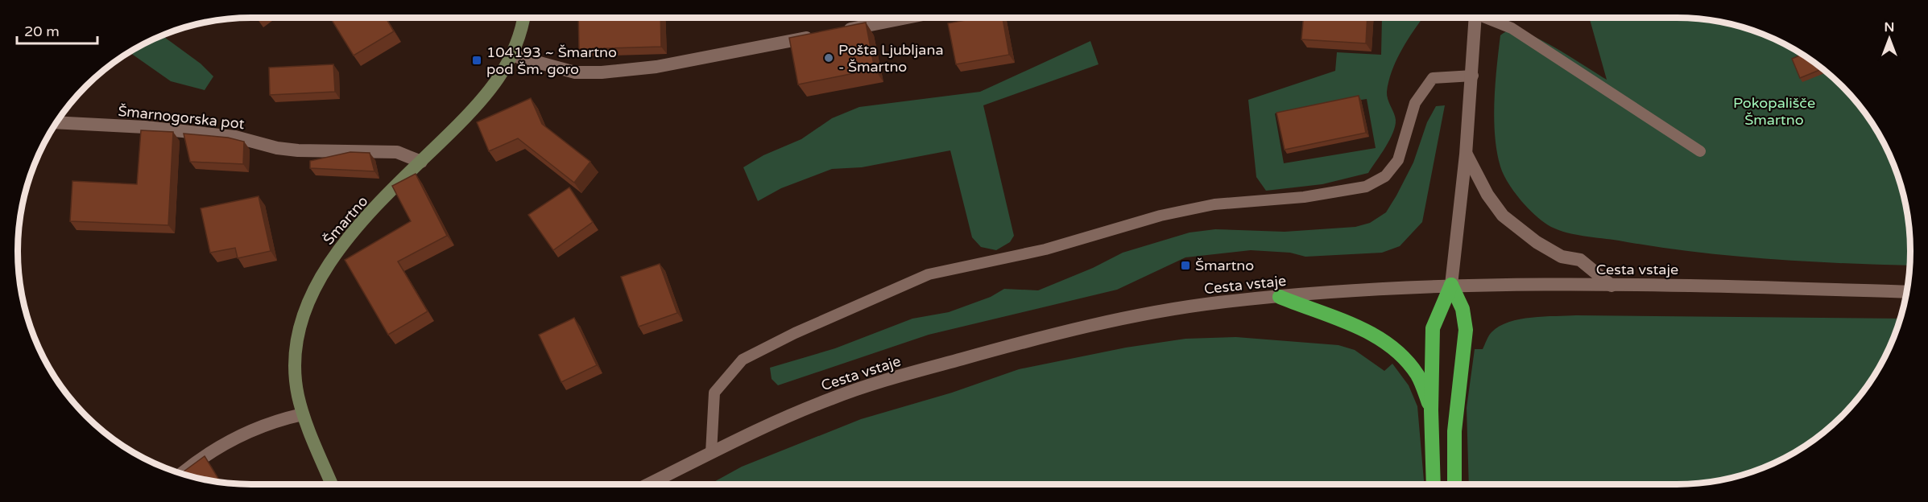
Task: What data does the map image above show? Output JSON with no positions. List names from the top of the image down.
{
  "streets": {
    "main road": ["Šmartno"],
    "street": ["Šmarnogorska pot", "Cesta vstaje"]
  },
  "crossings": [
    ["Šmarnogorska pot", "Šmartno"]
  ],
  "parks": ["Pokopališče Šmartno"],
  "places": {
    "other": ["Pošta Ljubljana - Šmartno"],
    "transit": ["104193 ~ Šmartno pod Šm. goro", "Šmartno"]
  },
  "scale_bar": "20 m",
  "north": "top"
}
